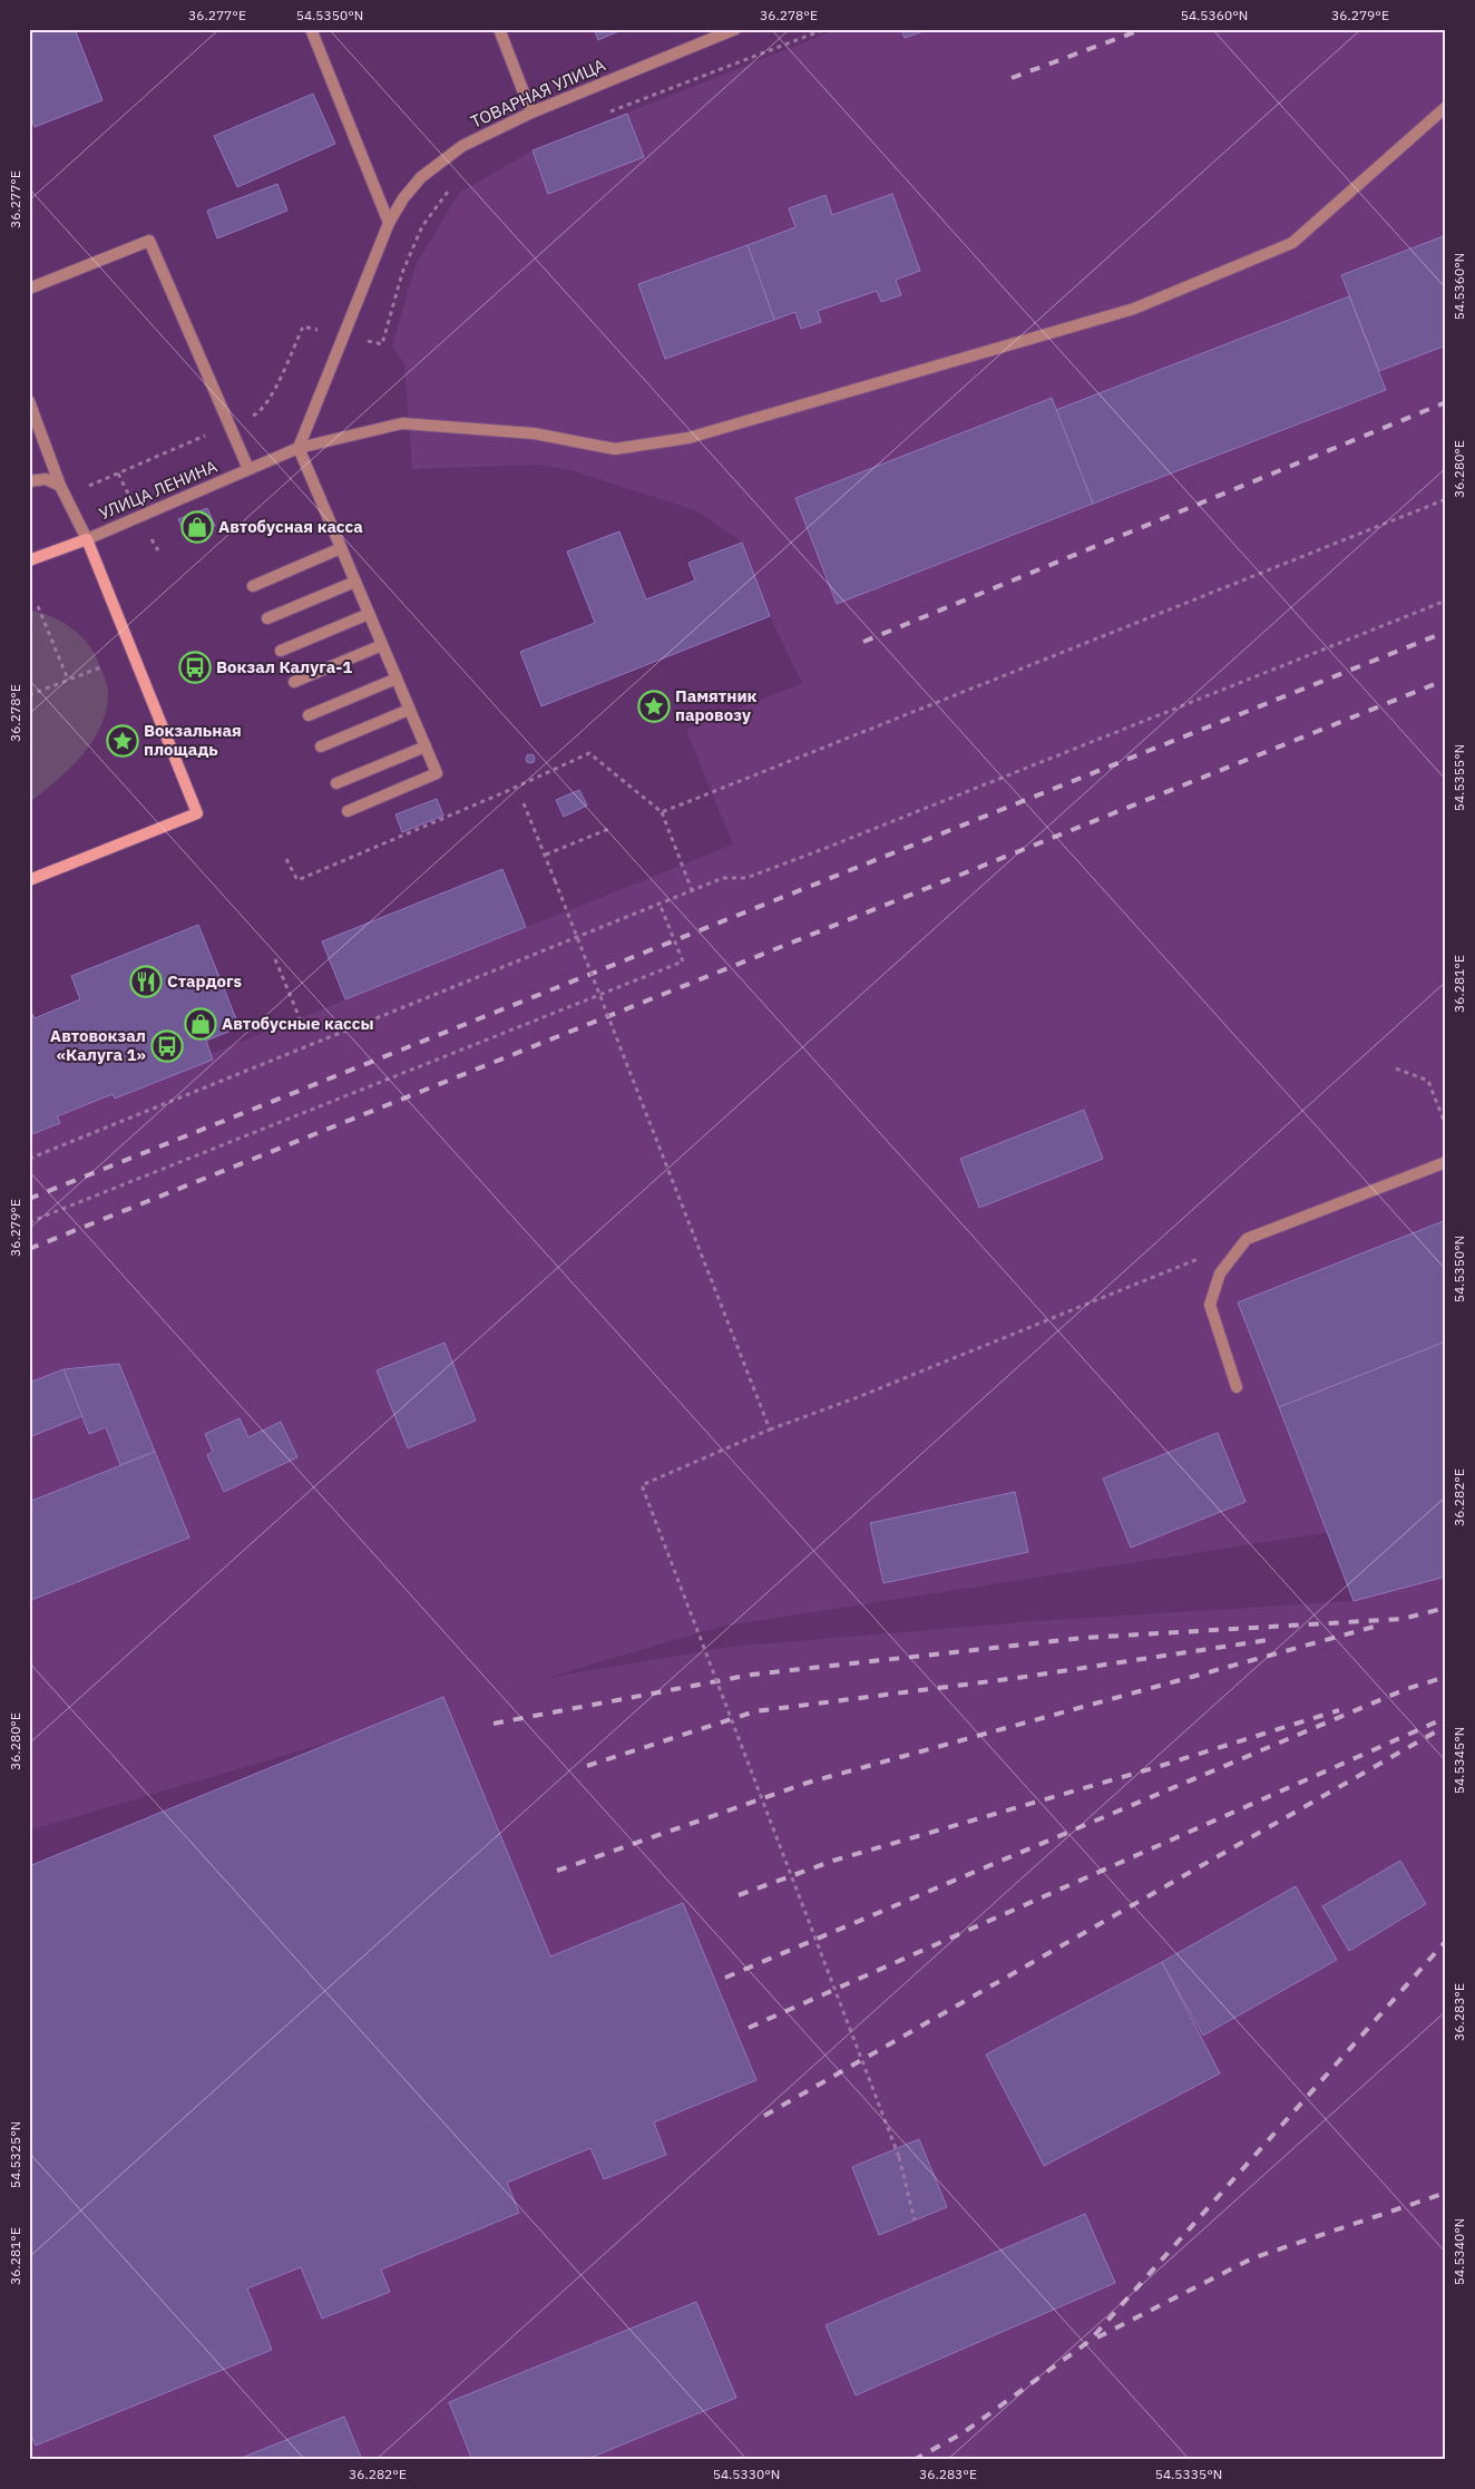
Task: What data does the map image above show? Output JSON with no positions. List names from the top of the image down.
{
  "streets": {
    "main road": ["УЛИЦА ЛЕНИНА"],
    "street": ["ТОВАРНАЯ УЛИЦА"]
  },
  "crossings": [
    ["ТОВАРНАЯ УЛИЦА", "УЛИЦА ЛЕНИНА"]
  ],
  "places": {
    "shop": ["Автобусная касса", "Автобусные кассы"],
    "bus stop": ["Вокзал Калуга-1", "Автовокзал «Калуга 1»"],
    "place": ["Памятник паровозу", "Вокзальная площадь"],
    "restaurant": ["Стардогs"]
  },
  "coordinates": [
    "36.277°E",
    "54.5350°N",
    "36.278°E",
    "54.5360°N",
    "36.279°E",
    "36.280°E",
    "54.5355°N",
    "36.281°E",
    "36.282°E",
    "54.5345°N",
    "36.283°E",
    "54.5325°N",
    "54.5340°N",
    "54.5330°N",
    "54.5335°N"
  ]
}
